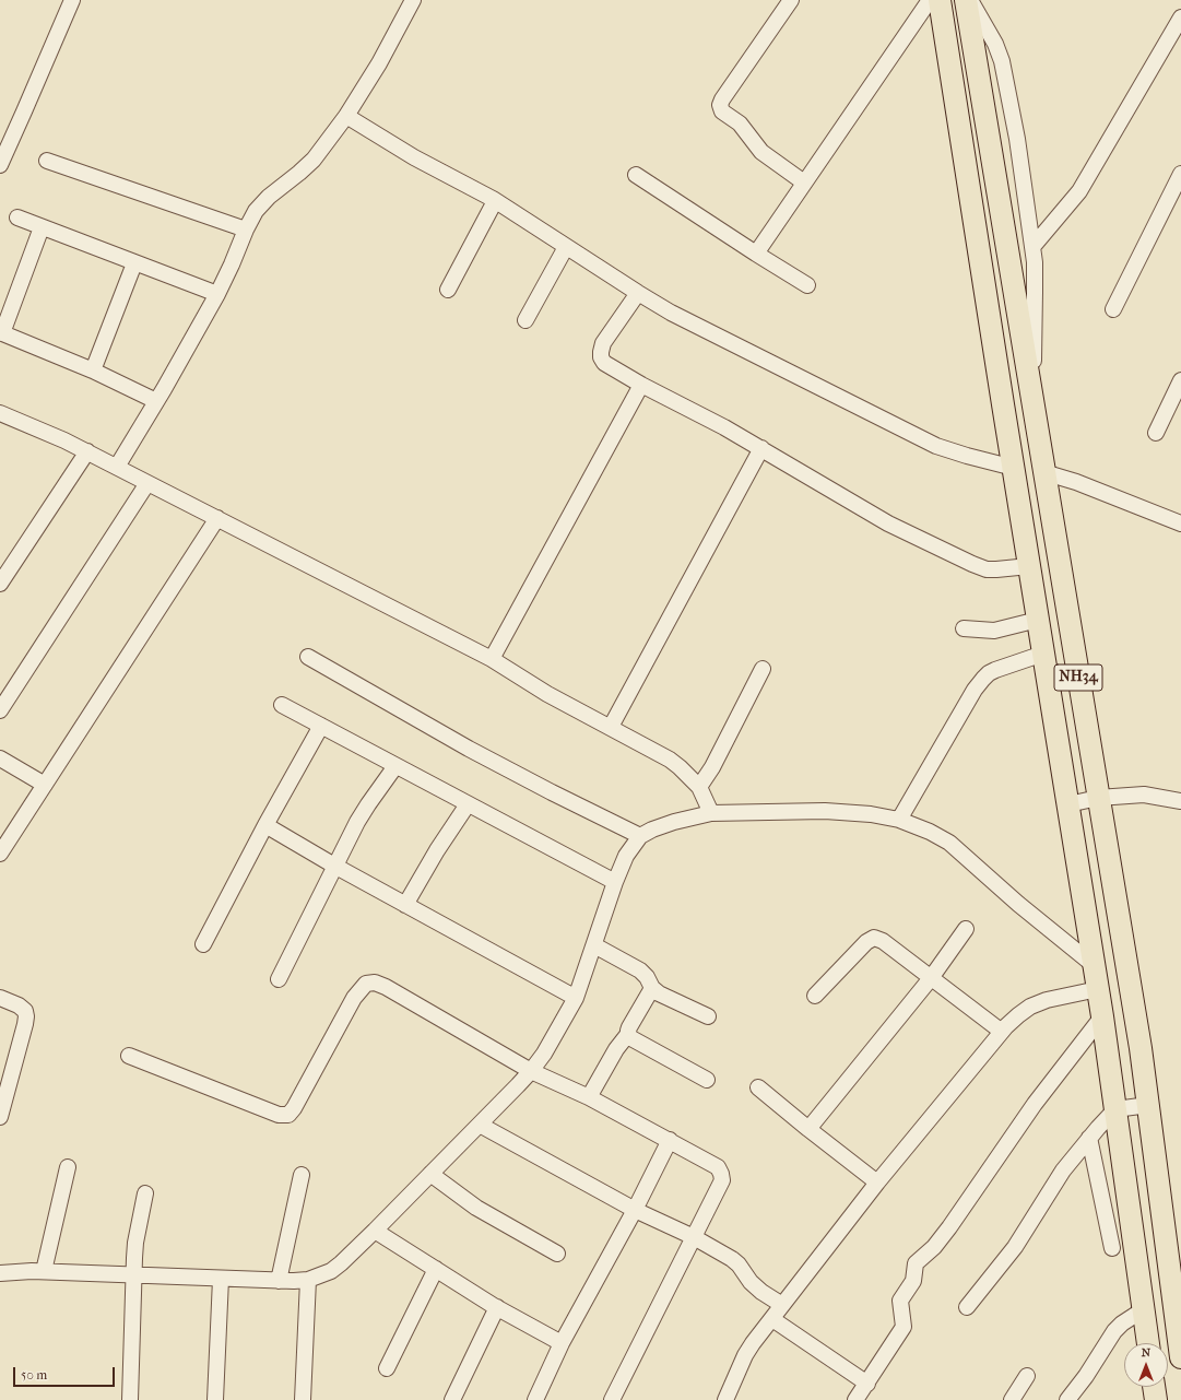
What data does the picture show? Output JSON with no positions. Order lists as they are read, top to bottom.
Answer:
{
  "streets": {
    "highway": ["NH34"]
  },
  "scale_bar": "50 m",
  "north": "top"
}
